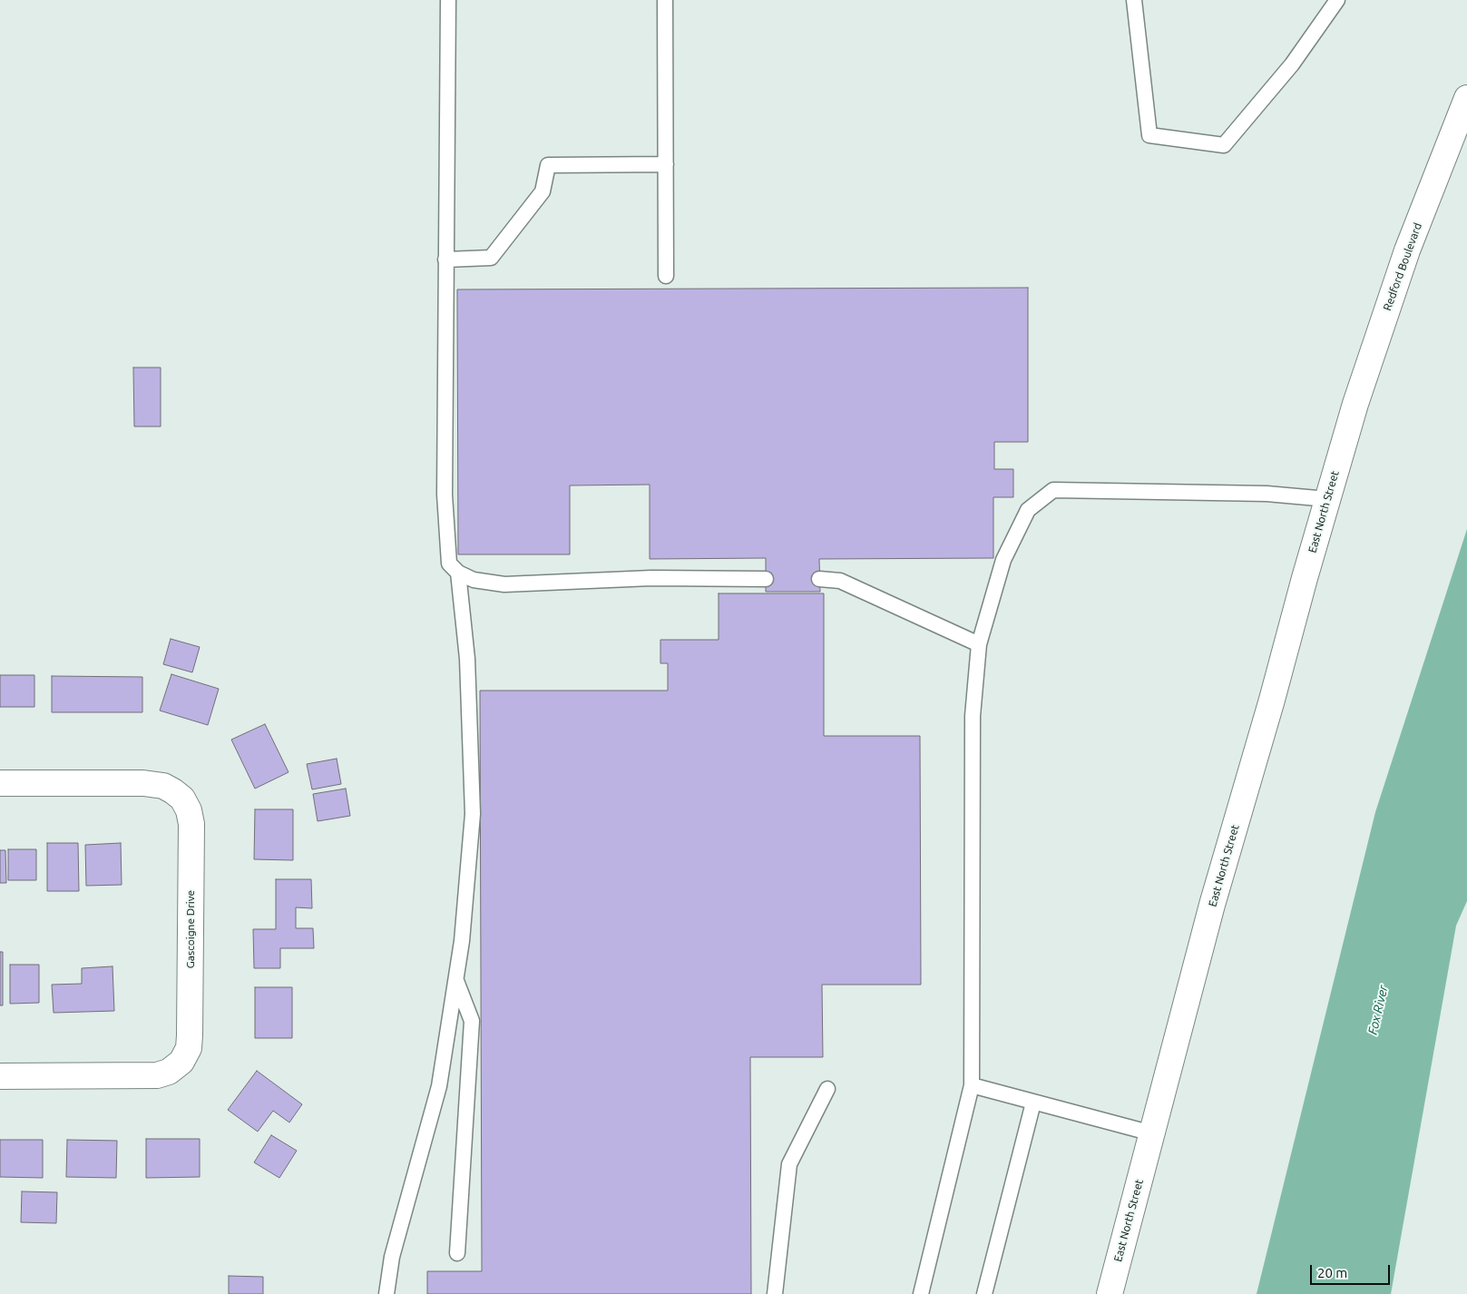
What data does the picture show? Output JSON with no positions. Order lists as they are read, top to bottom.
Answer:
{
  "streets": {
    "main road": ["Redford Boulevard", "East North Street", "Gascoigne Drive"]
  },
  "crossings": [
    ["Redford Boulevard", "East North Street"]
  ],
  "water": ["Fox River"],
  "scale_bar": "20 m"
}
